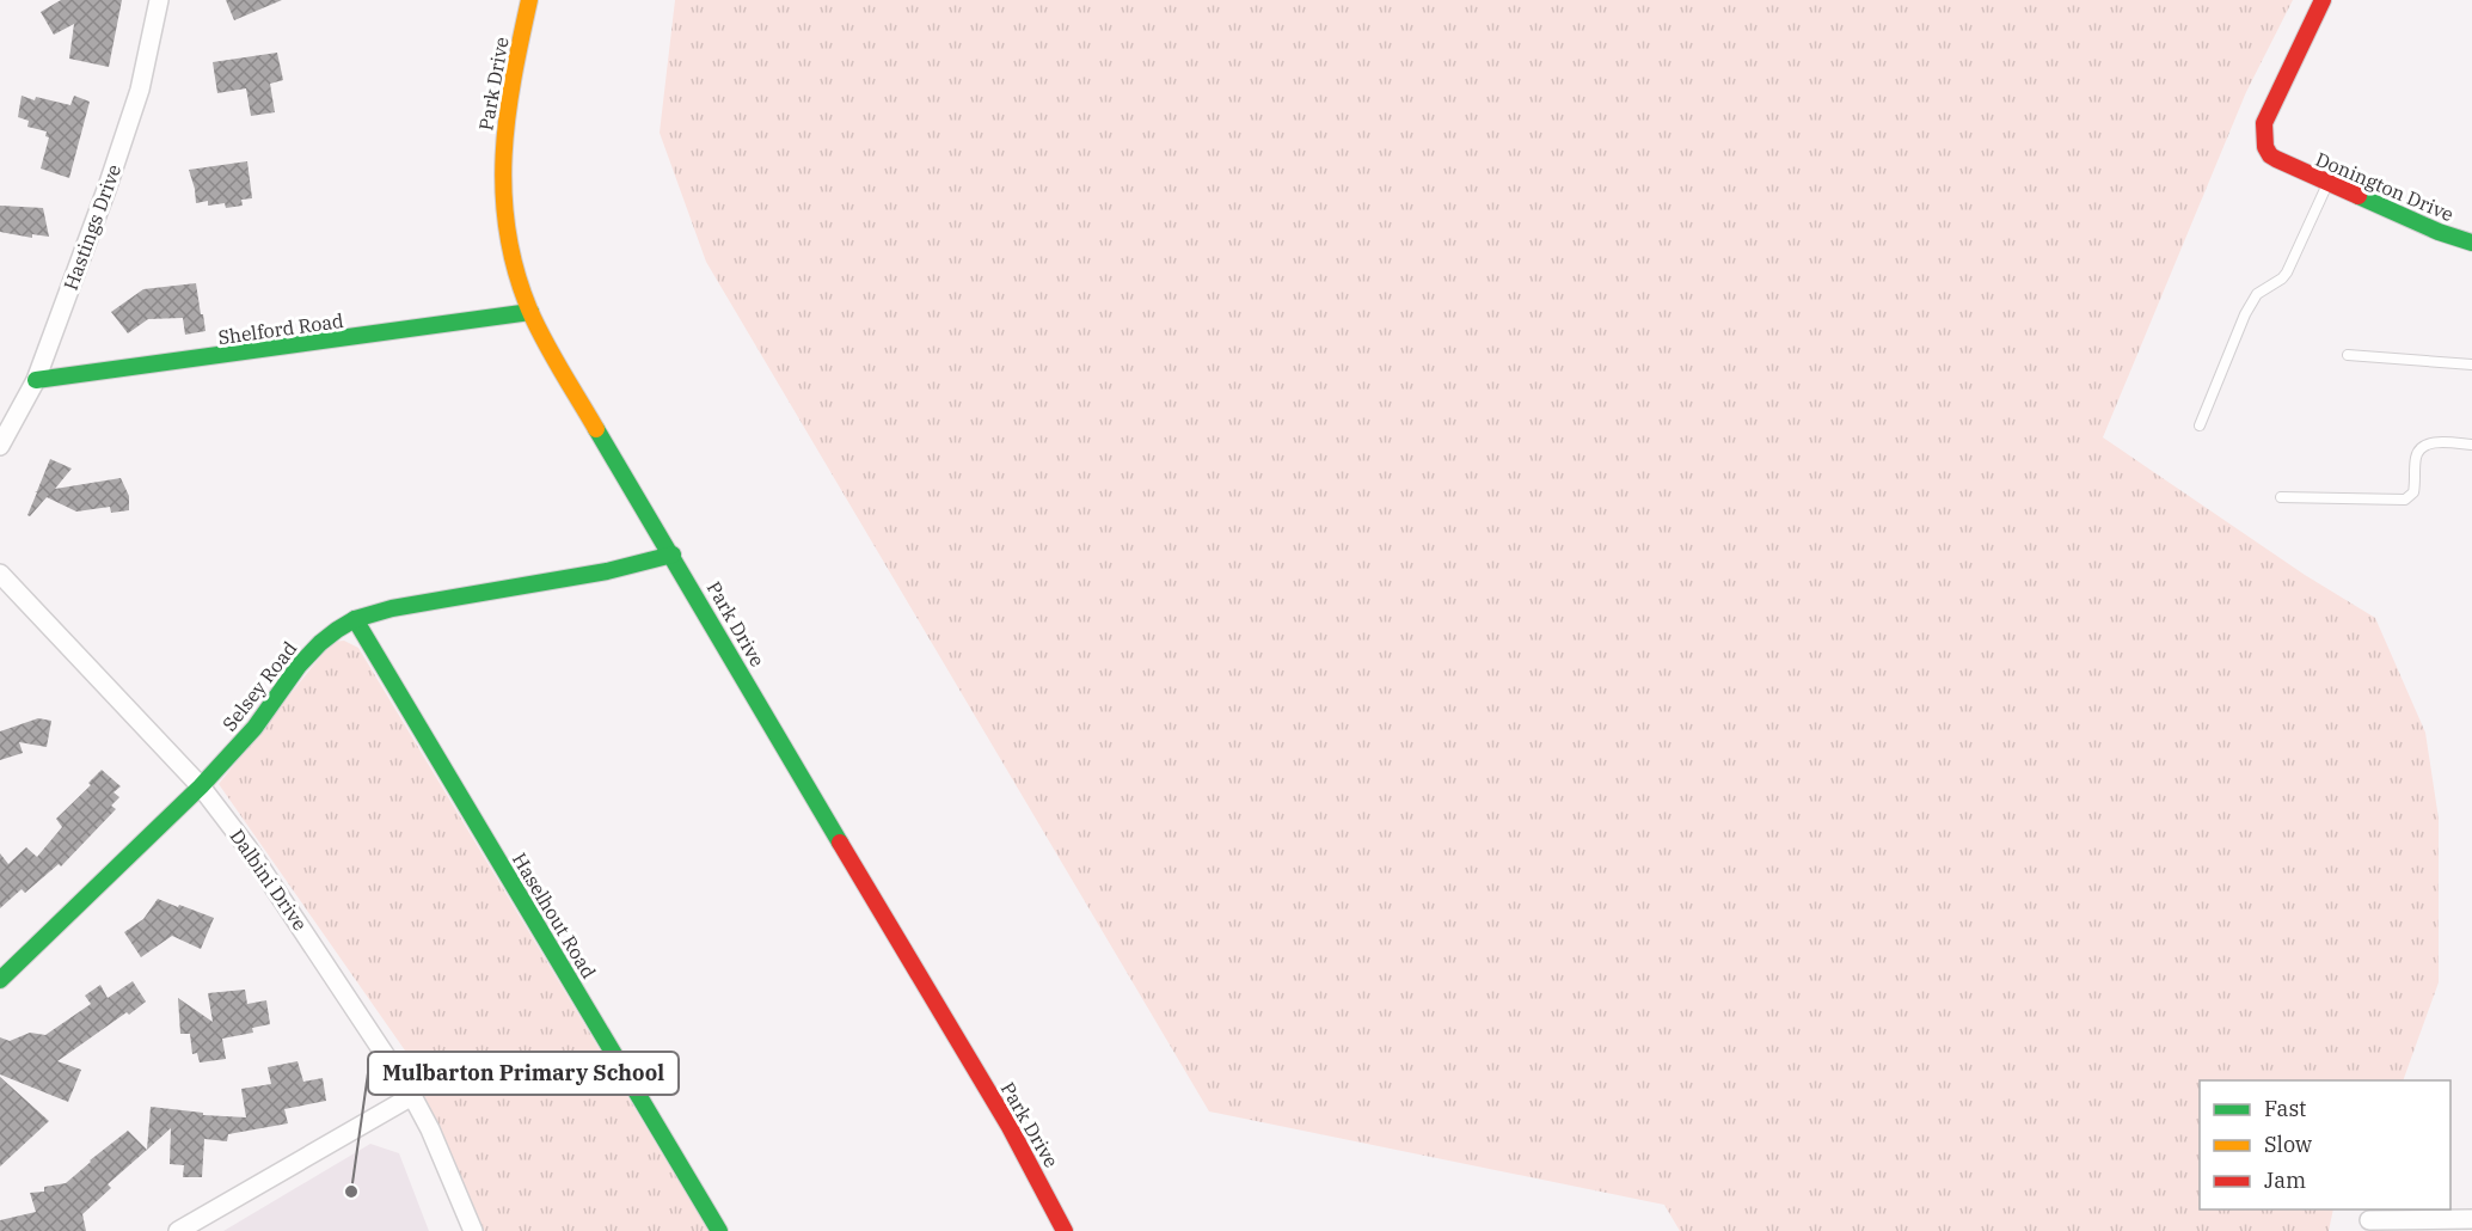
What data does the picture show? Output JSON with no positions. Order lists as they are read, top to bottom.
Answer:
{
  "streets": {
    "street": [
      "Park Drive",
      "Donington Drive",
      "Hastings Drive",
      "Shelford Road",
      "Selsey Road",
      "Dalbini Drive",
      "Haselhout Road"
    ]
  },
  "crossings": [
    ["Park Drive", "Shelford Road"],
    ["Park Drive", "Selsey Road"],
    ["Hastings Drive", "Shelford Road"],
    ["Selsey Road", "Dalbini Drive"],
    ["Selsey Road", "Haselhout Road"]
  ],
  "places": ["Mulbarton Primary School"],
  "legend": ["Fast", "Slow", "Jam"]
}
